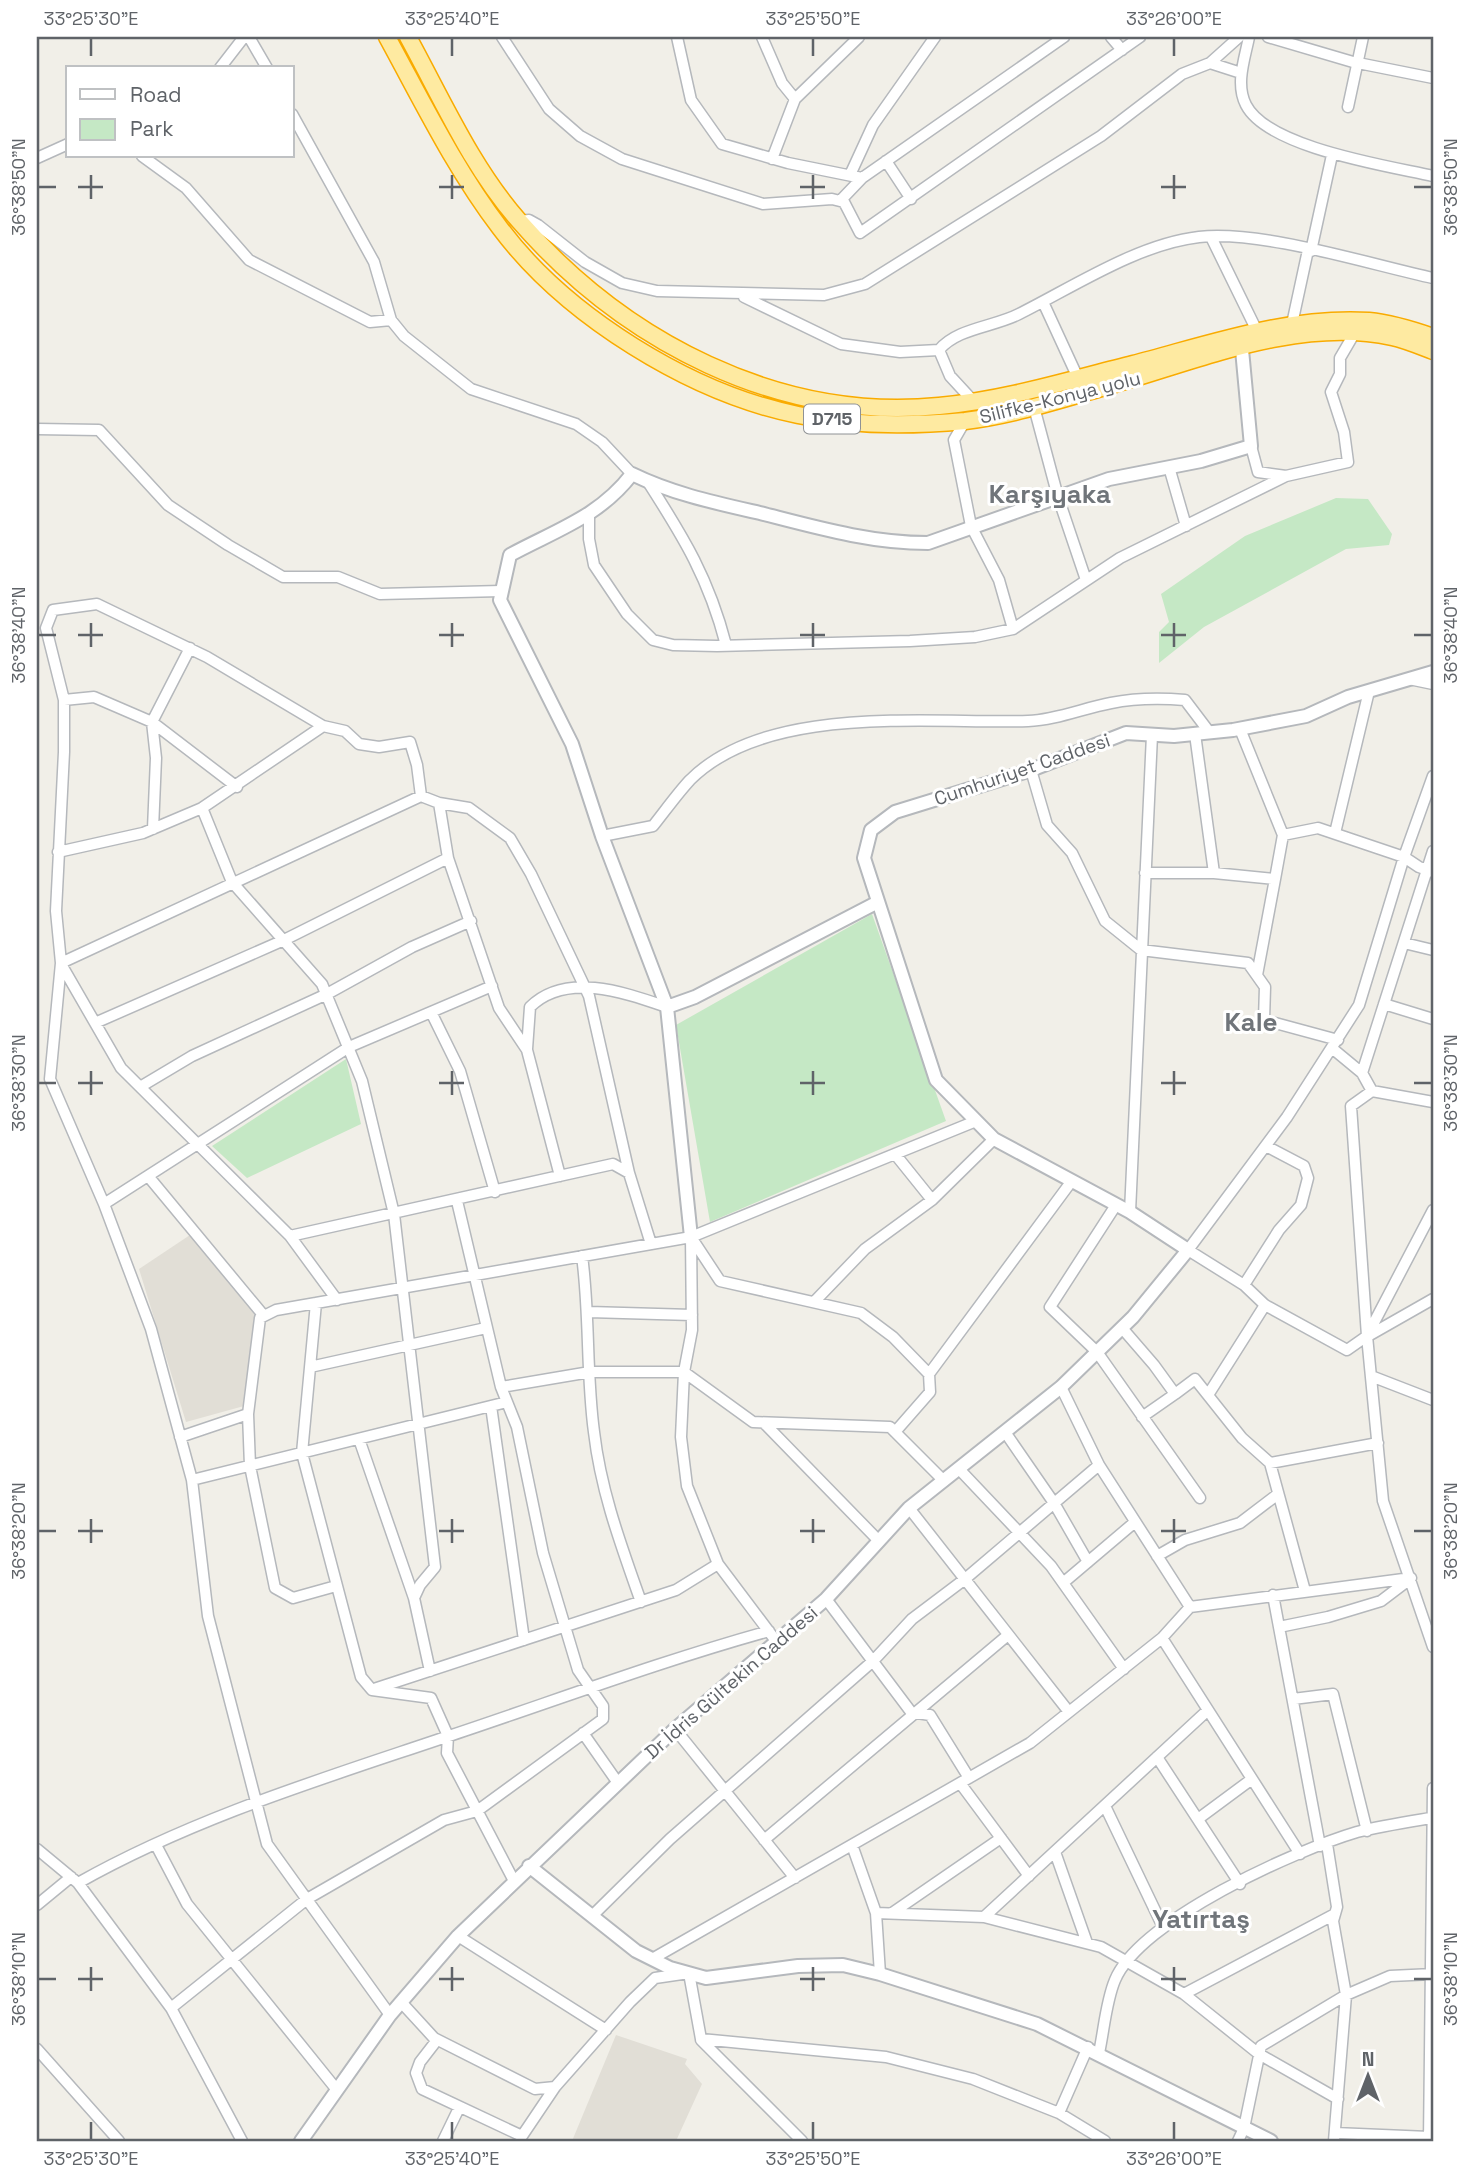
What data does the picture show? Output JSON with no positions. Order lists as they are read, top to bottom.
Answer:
{
  "streets": {
    "highway": ["Silifke-Konya yolu", "D715"],
    "street": ["Cumhuriyet Caddesi", "Dr İdris Gültekin Caddesi"]
  },
  "districts": ["Karşıyaka", "Kale", "Yatırtaş"],
  "legend": ["Road", "Park"],
  "north": "top",
  "coordinates": [
    "33°25'30\"E",
    "33°25'40\"E",
    "33°25'50\"E",
    "33°26'00\"E",
    "36°38'50\"N",
    "36°38'40\"N",
    "36°38'30\"N",
    "36°38'20\"N",
    "36°38'10\"N"
  ]
}
